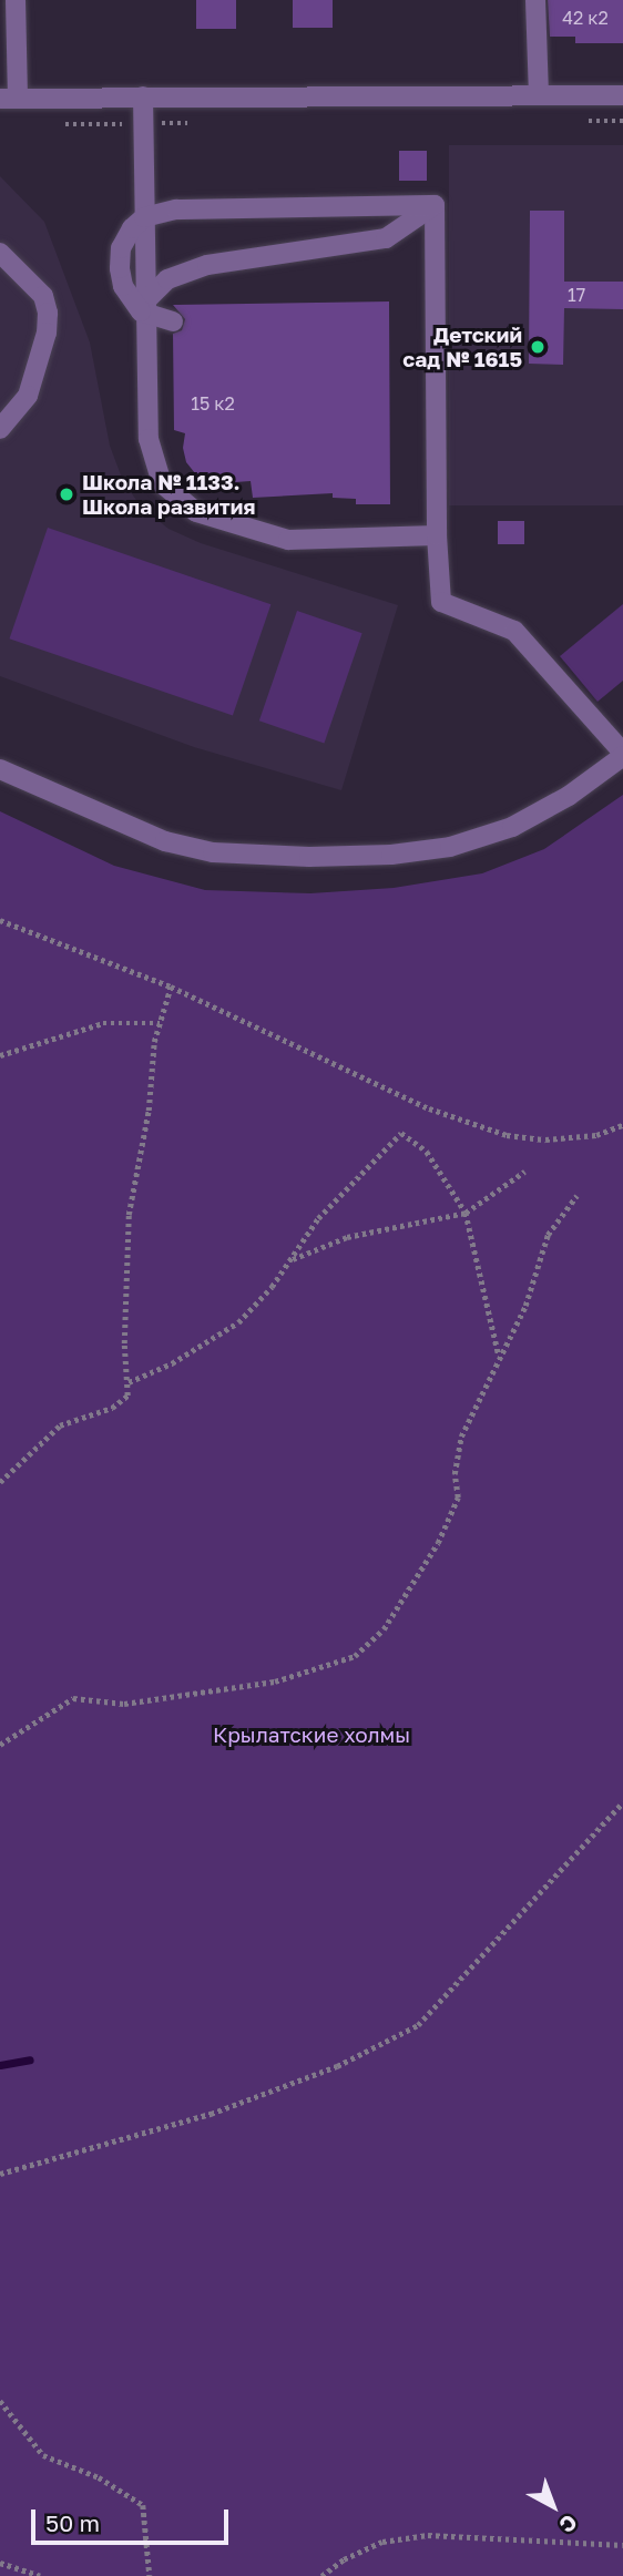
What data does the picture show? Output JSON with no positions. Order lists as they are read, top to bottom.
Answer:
{
  "parks": ["Крылатские холмы"],
  "places": ["Детский сад № 1615", "Школа № 1133. Школа развития"],
  "house_numbers": ["42 к2", "17", "15 к2"],
  "scale_bar": "50 m",
  "north": "bottom right"
}
